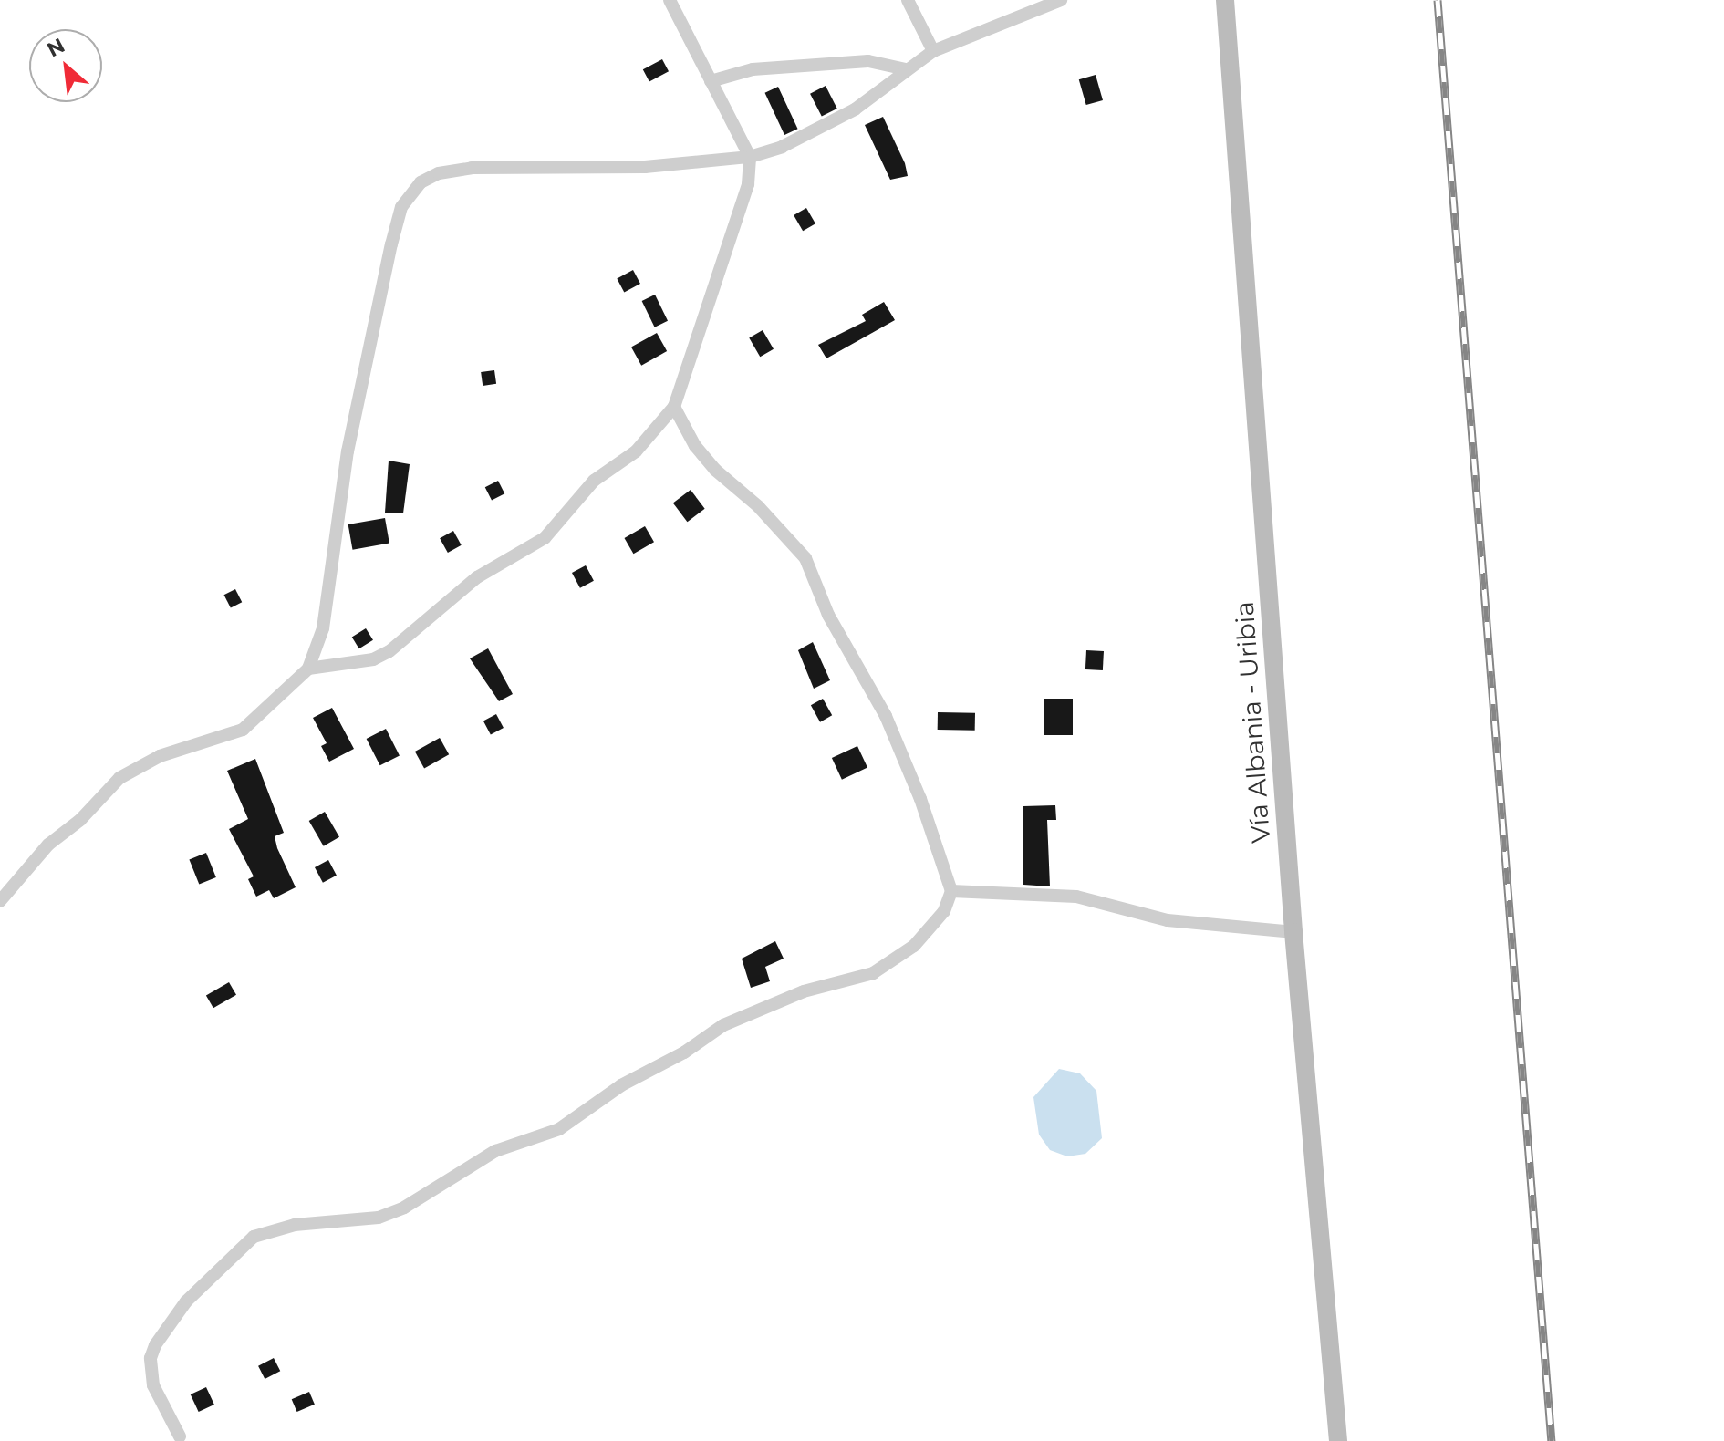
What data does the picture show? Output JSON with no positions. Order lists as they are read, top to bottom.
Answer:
{
  "streets": {
    "main road": ["Vía Albania - Uribia"]
  },
  "north": "top left"
}
